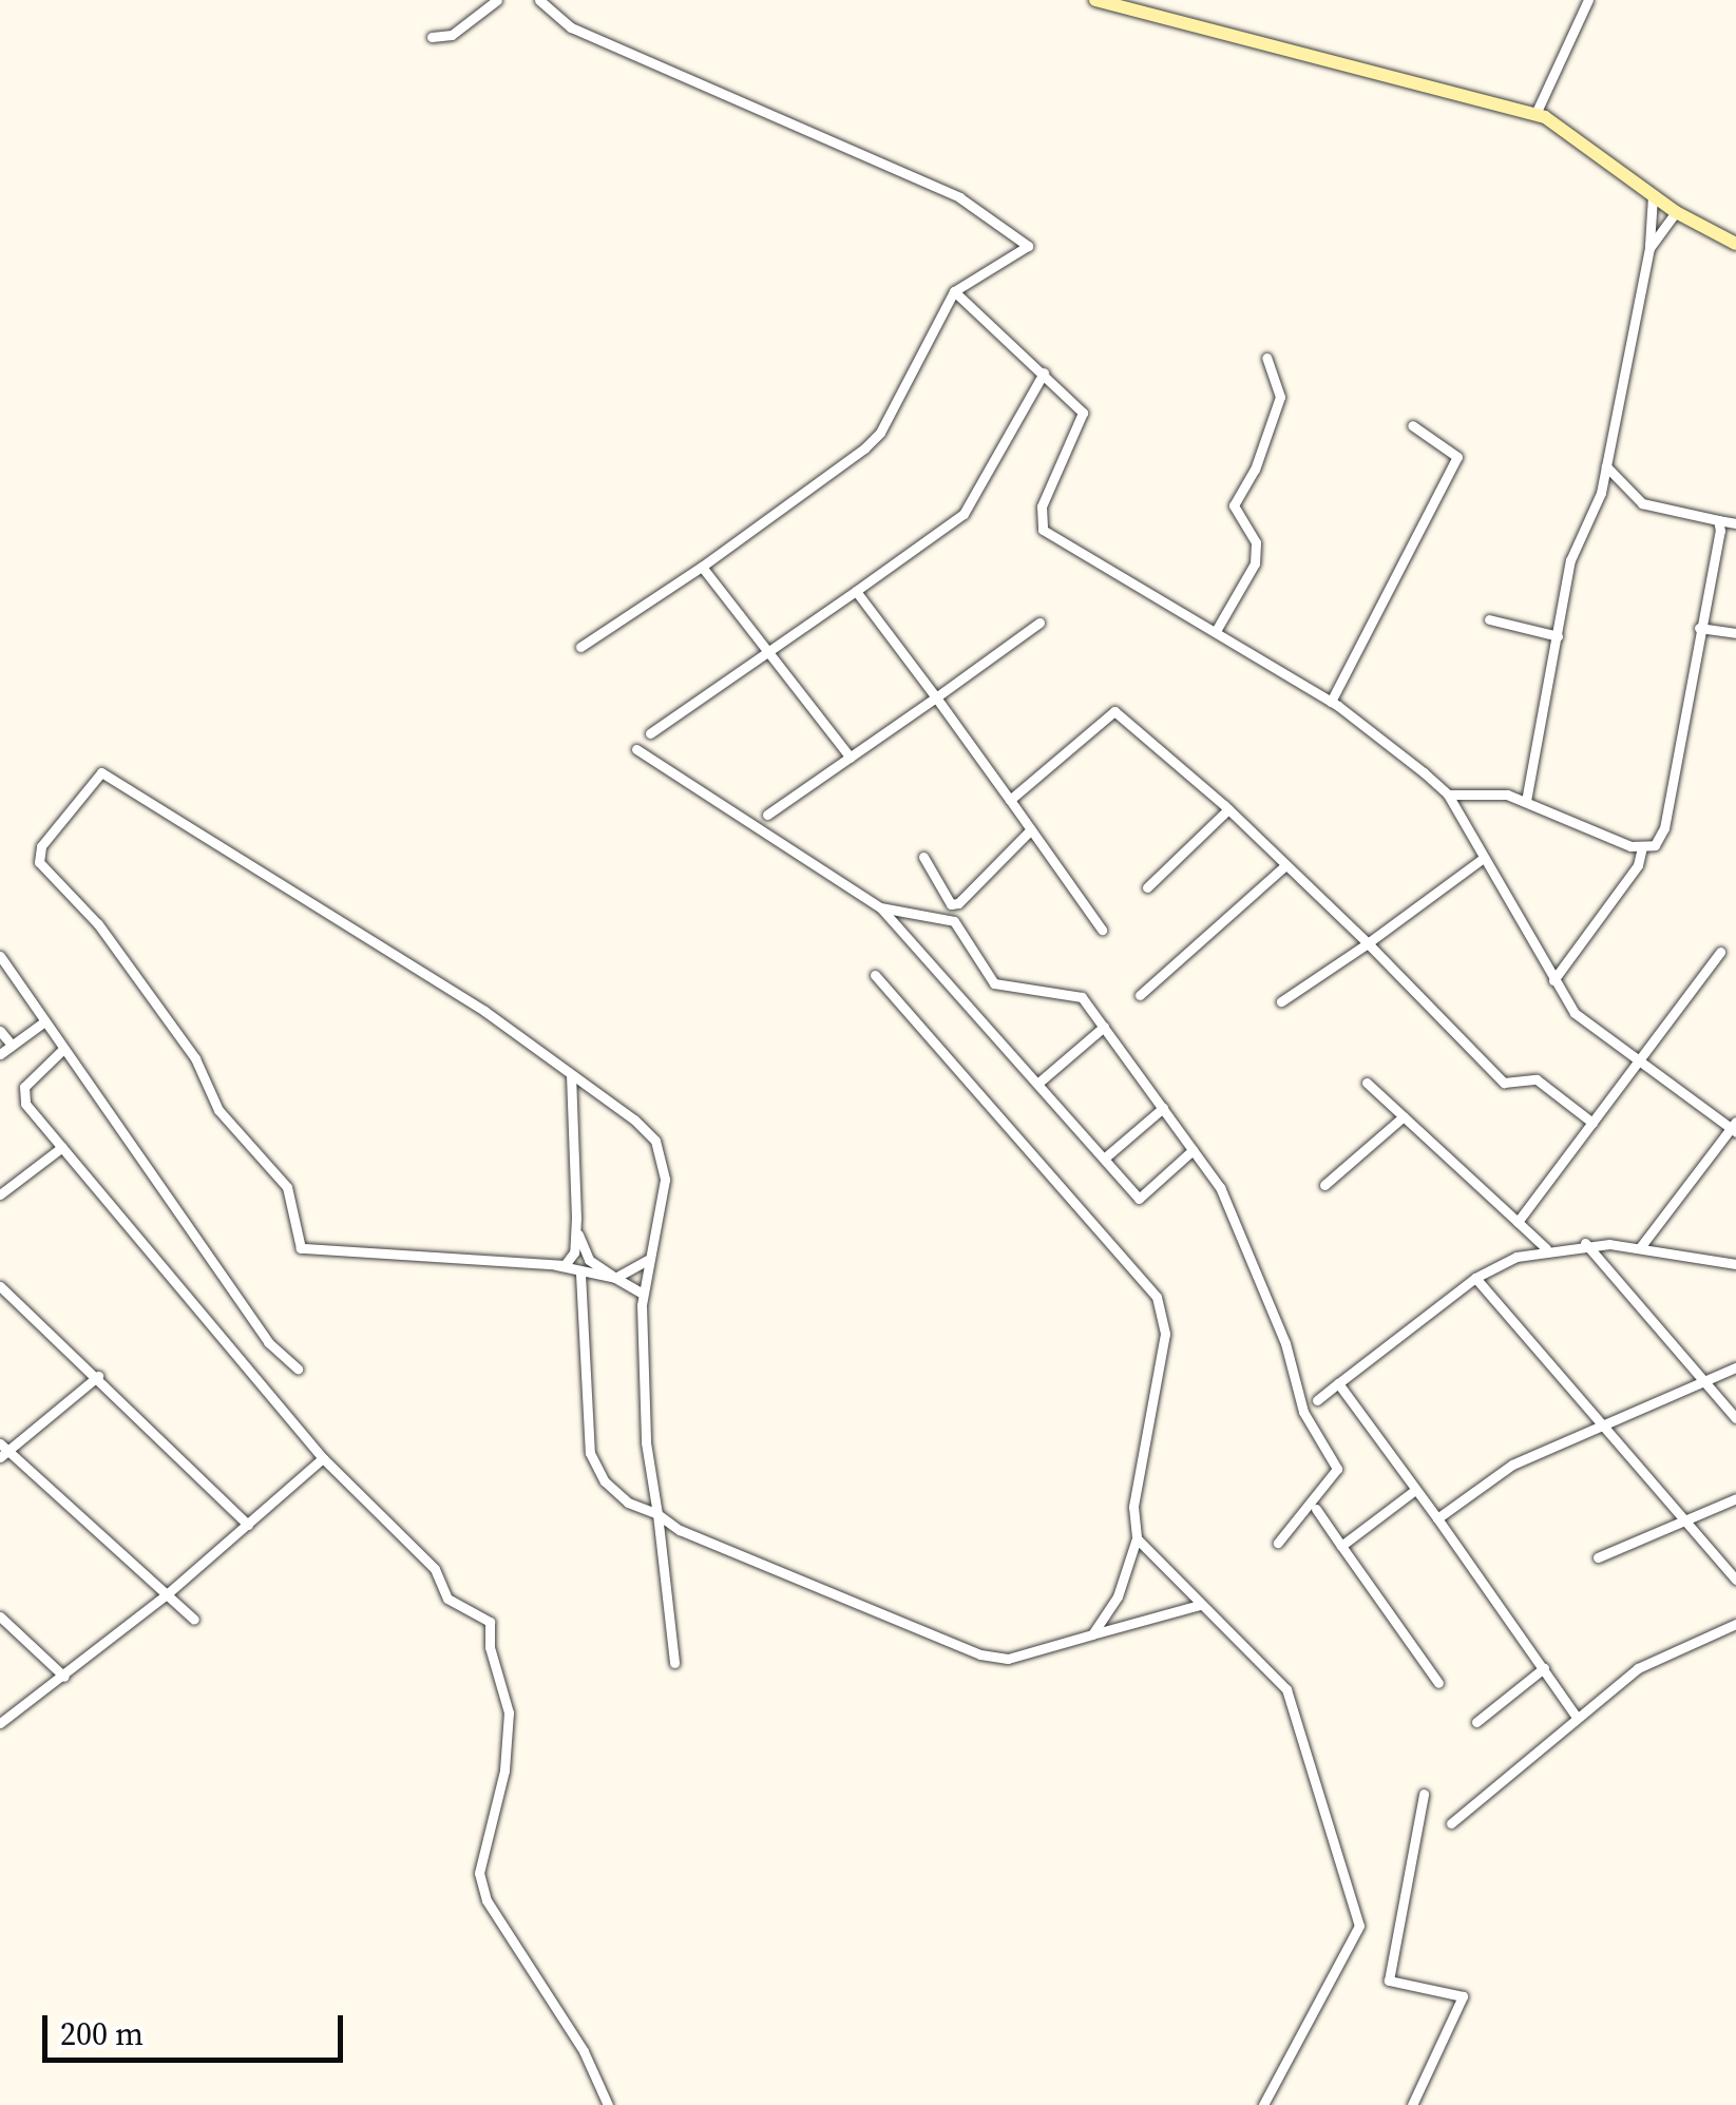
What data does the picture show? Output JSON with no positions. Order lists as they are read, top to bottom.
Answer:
{
  "scale_bar": "200 m"
}
